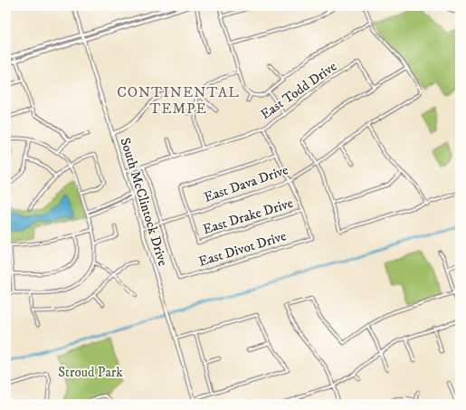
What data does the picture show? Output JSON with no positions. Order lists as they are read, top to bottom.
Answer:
{
  "streets": {
    "main road": ["South McClintock Drive"],
    "street": [
      "East Todd Drive",
      "East Dava Drive",
      "East Drake Drive",
      "East Divot Drive"
    ]
  },
  "crossings": [
    ["East Todd Drive", "South McClintock Drive"],
    ["East Dava Drive", "South McClintock Drive"],
    ["East Dava Drive", "East Drake Drive"],
    ["East Dava Drive", "East Divot Drive"],
    ["East Drake Drive", "East Divot Drive"]
  ],
  "districts": ["CONTINENTAL TEMPE"],
  "parks": ["Stroud Park"]
}
